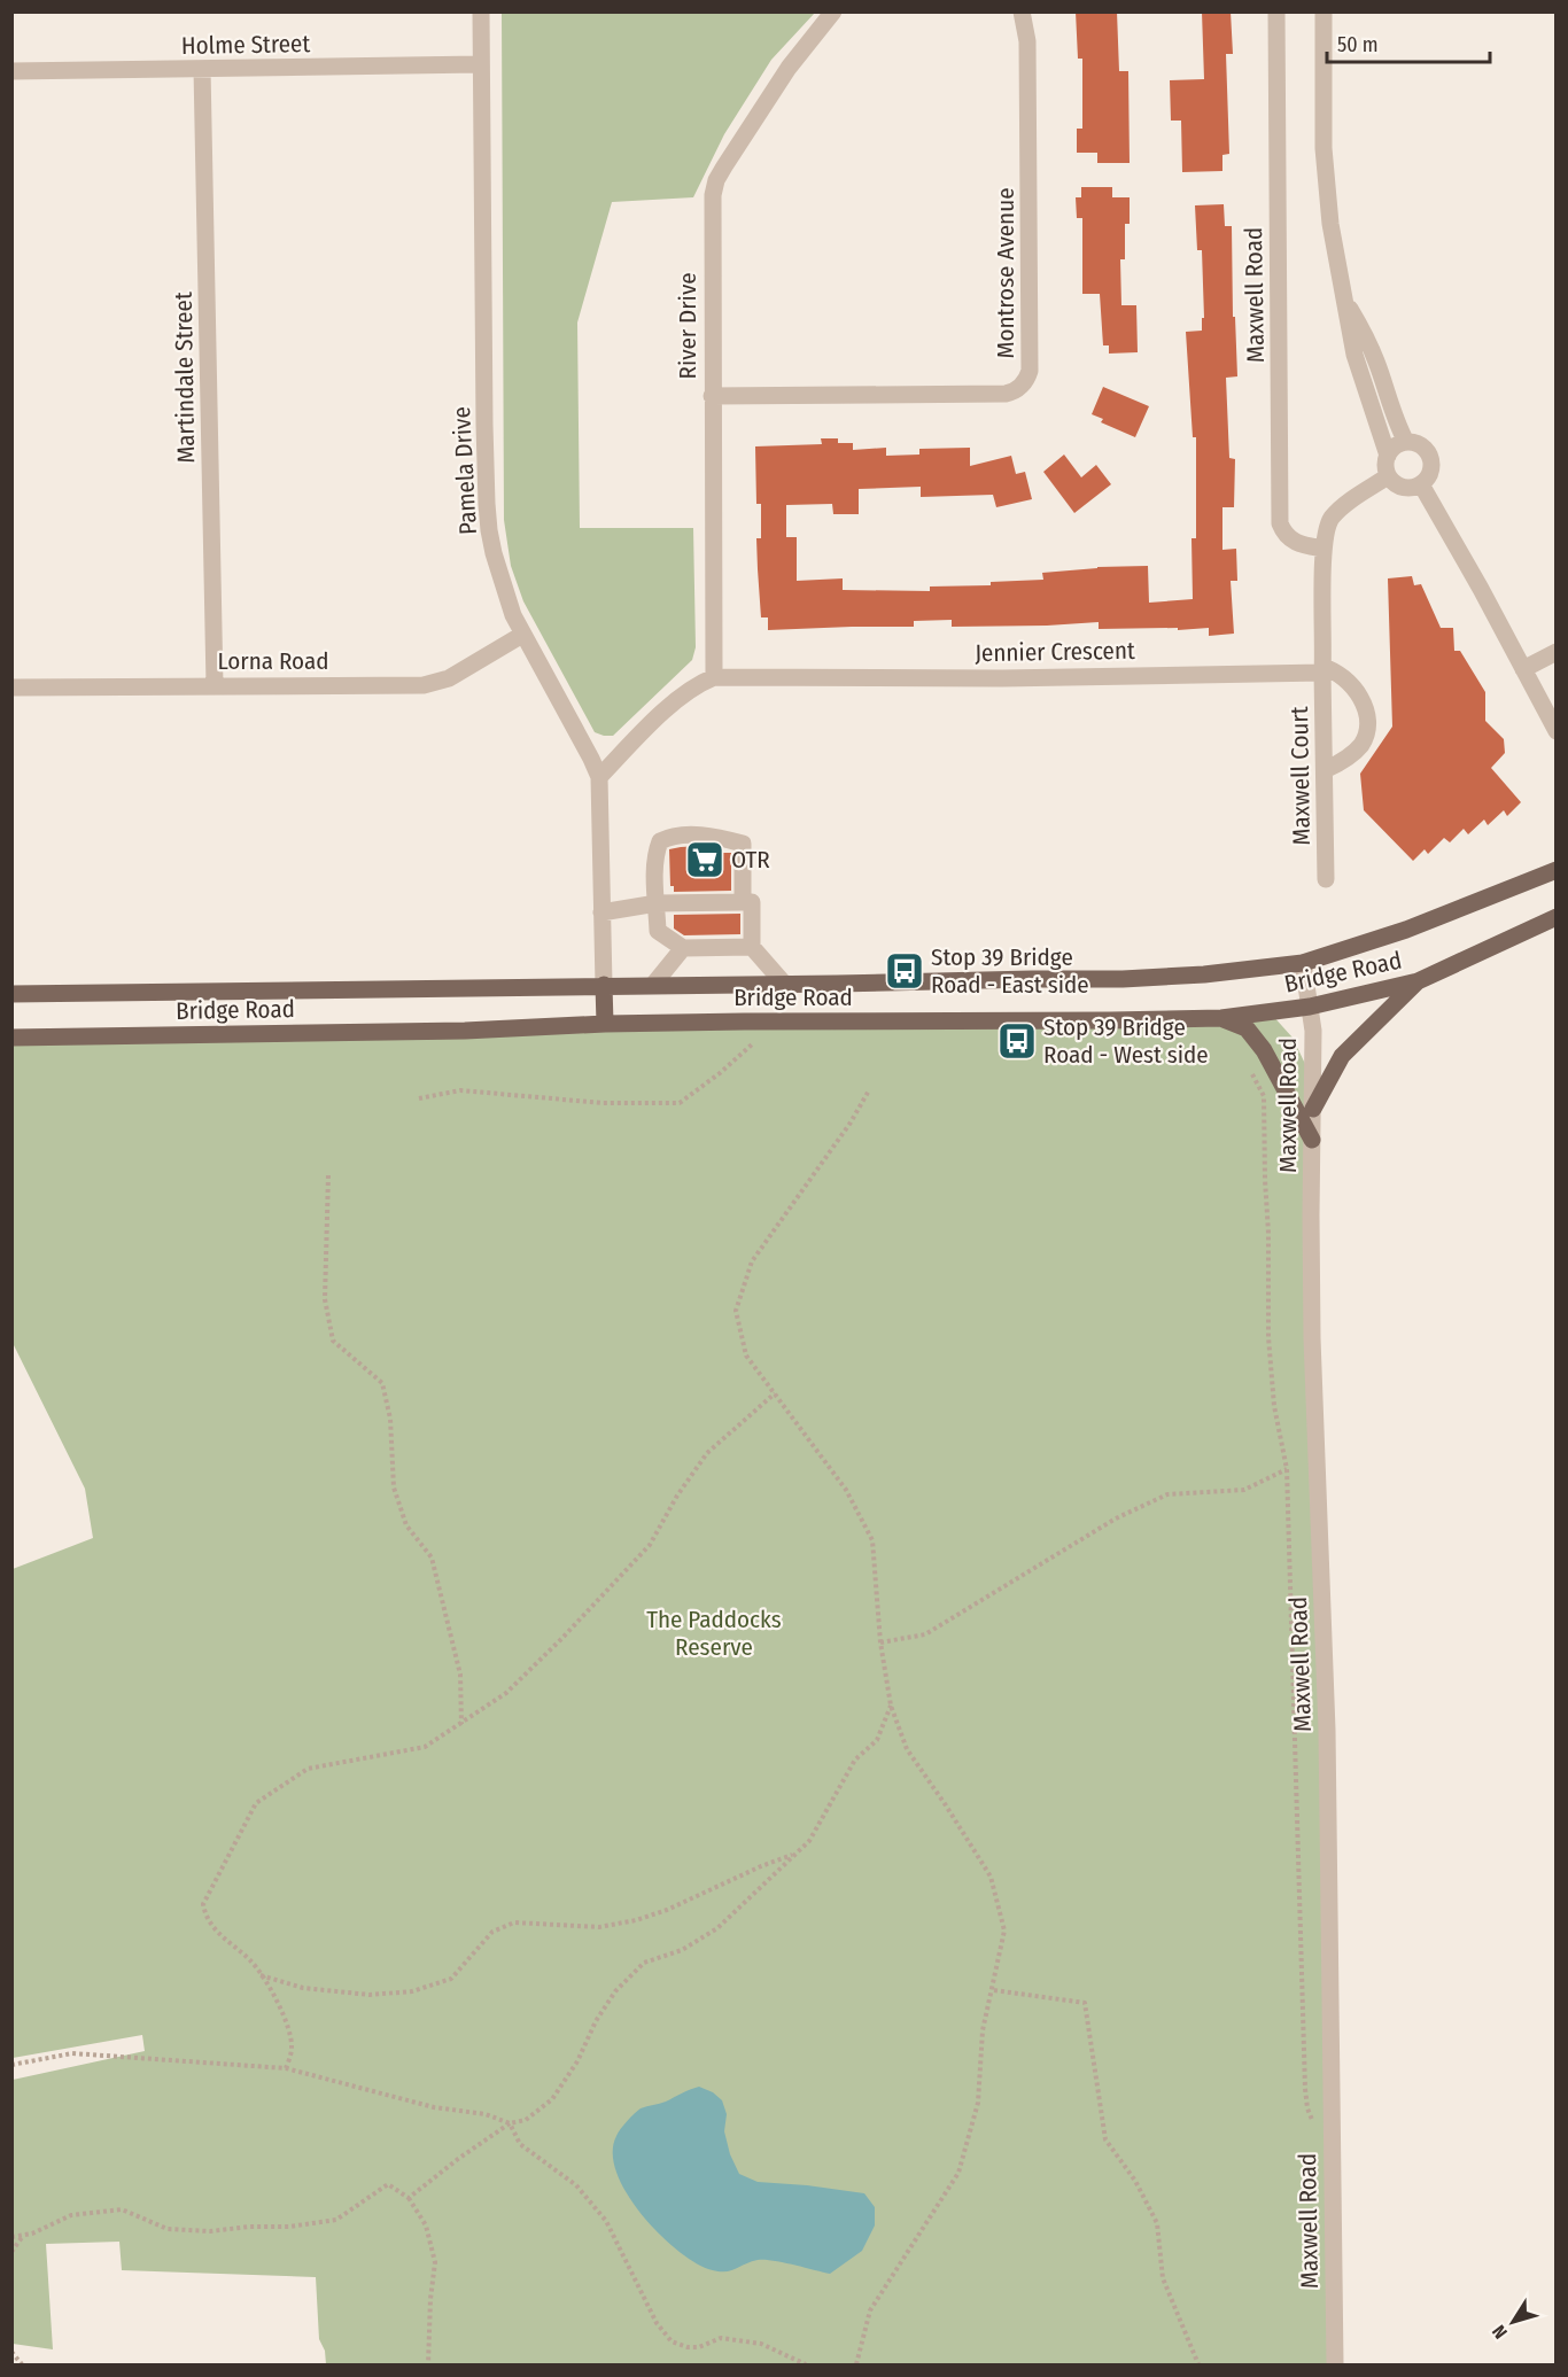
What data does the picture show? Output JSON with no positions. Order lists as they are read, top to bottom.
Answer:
{
  "streets": {
    "main road": ["Bridge Road"],
    "street": [
      "Holme Street",
      "Montrose Avenue",
      "Maxwell Road",
      "River Drive",
      "Martindale Street",
      "Pamela Drive",
      "Jennier Crescent",
      "Lorna Road",
      "Maxwell Court"
    ]
  },
  "crossings": [
    ["Holme Street", "Martindale Street"],
    ["Holme Street", "Pamela Drive"],
    ["Montrose Avenue", "River Drive"],
    ["Maxwell Road", "Bridge Road"],
    ["River Drive", "Jennier Crescent"],
    ["Martindale Street", "Lorna Road"],
    ["Pamela Drive", "Lorna Road"],
    ["Pamela Drive", "Bridge Road"],
    ["Jennier Crescent", "Maxwell Court"]
  ],
  "parks": ["The Paddocks Reserve"],
  "places": {
    "supermarket": ["OTR"],
    "bus stop": ["Stop 39 Bridge Road - East side", "Stop 39 Bridge Road - West side"]
  },
  "scale_bar": "50 m",
  "north": "bottom left"
}
